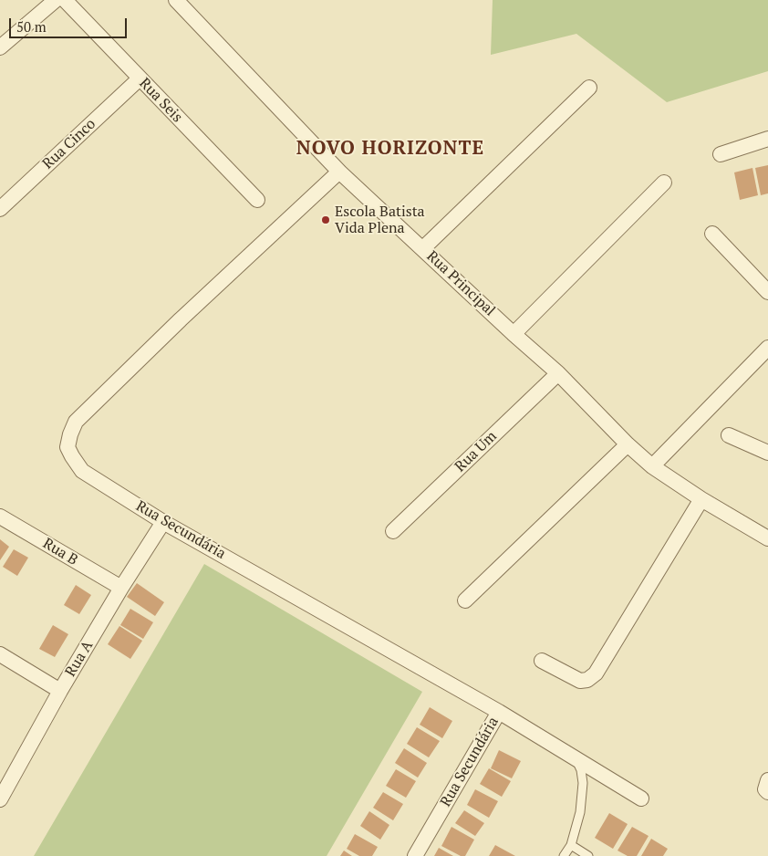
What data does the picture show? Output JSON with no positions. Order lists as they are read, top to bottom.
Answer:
{
  "streets": {
    "street": [
      "Rua Seis",
      "Rua Cinco",
      "Rua Principal",
      "Rua Um",
      "Rua Secundária",
      "Rua B",
      "Rua A"
    ]
  },
  "crossings": [
    ["Rua Seis", "Rua Cinco"],
    ["Rua Principal", "Rua Um"],
    ["Rua Principal", "Rua Secundária"],
    ["Rua Secundária", "Rua A"],
    ["Rua B", "Rua A"]
  ],
  "districts": ["NOVO HORIZONTE"],
  "places": ["Escola Batista Vida Plena"],
  "scale_bar": "50 m"
}
